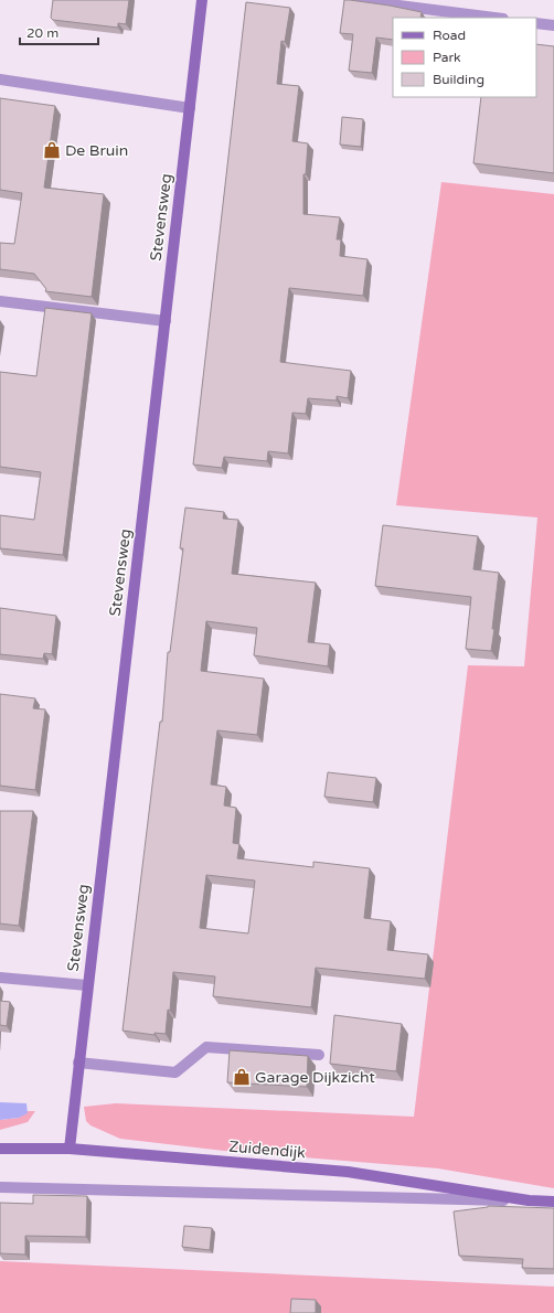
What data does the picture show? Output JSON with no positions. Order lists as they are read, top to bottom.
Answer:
{
  "streets": {
    "street": ["Stevensweg", "Zuidendijk"]
  },
  "crossings": [
    ["Stevensweg", "Zuidendijk"]
  ],
  "places": {
    "shop": ["De Bruin", "Garage Dijkzicht"]
  },
  "legend": ["Road", "Park", "Building"],
  "scale_bar": "20 m"
}
